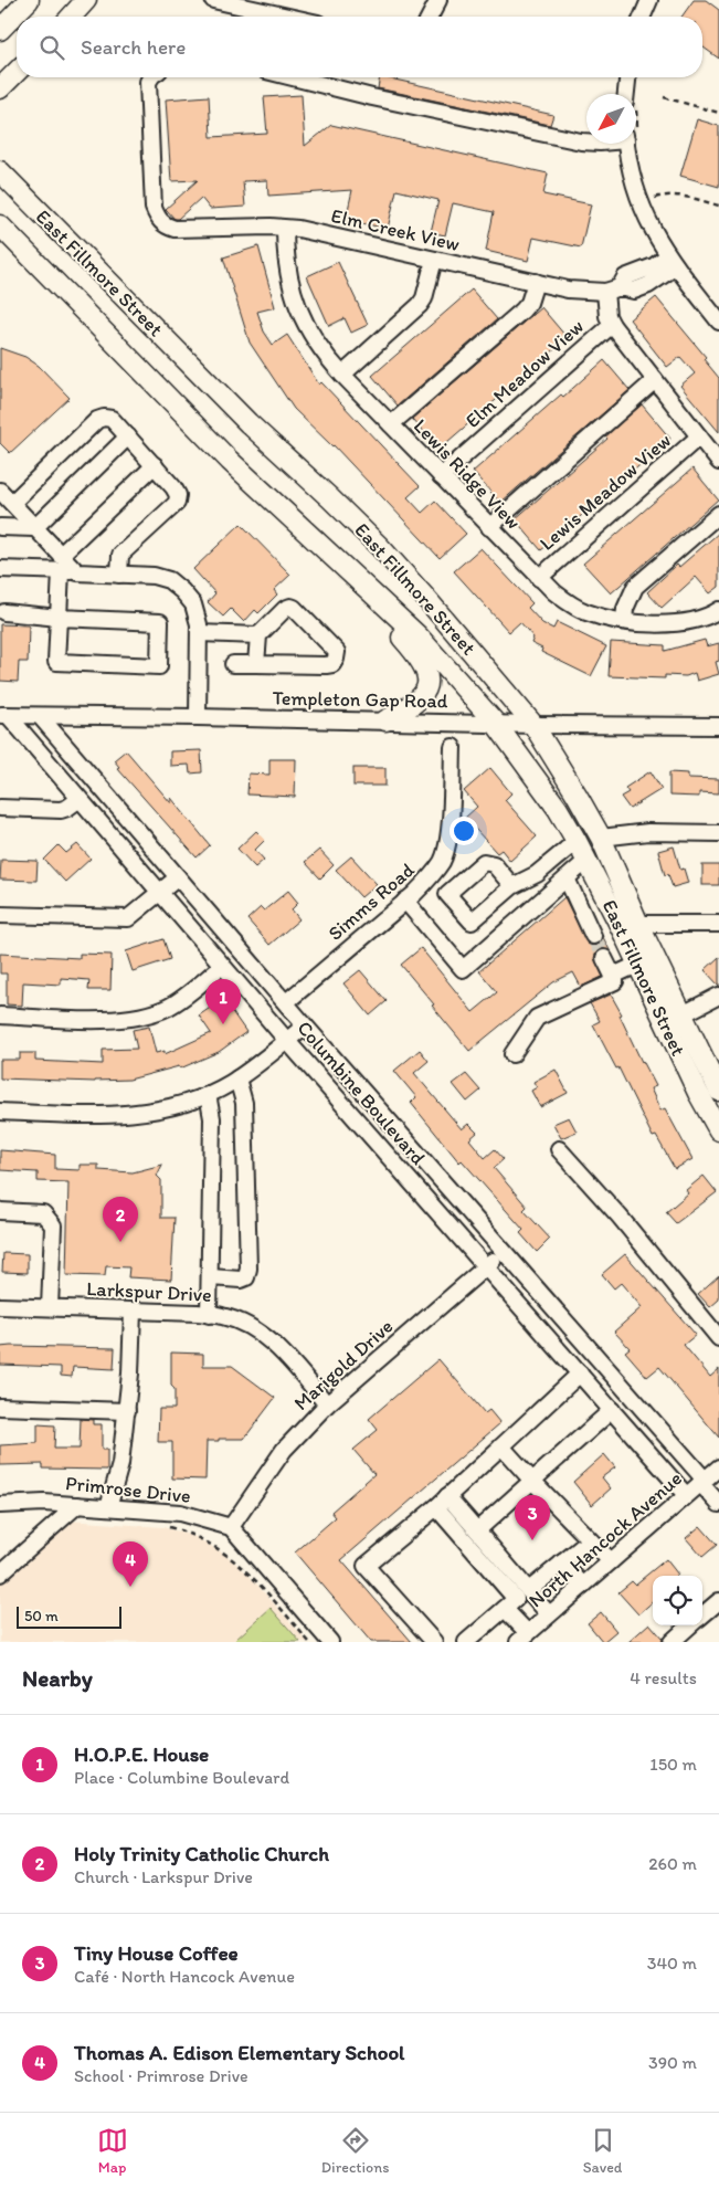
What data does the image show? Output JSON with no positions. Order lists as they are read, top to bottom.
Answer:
{
  "streets": {
    "main road": ["East Fillmore Street"],
    "street": [
      "Elm Creek View",
      "Elm Meadow View",
      "Lewis Ridge View",
      "Lewis Meadow View",
      "Templeton Gap Road",
      "Simms Road",
      "Columbine Boulevard",
      "Larkspur Drive",
      "Marigold Drive",
      "Primrose Drive",
      "North Hancock Avenue"
    ]
  },
  "crossings": [
    ["Elm Creek View", "Lewis Ridge View"],
    ["East Fillmore Street", "Templeton Gap Road"],
    ["Elm Meadow View", "Lewis Ridge View"],
    ["Lewis Ridge View", "Lewis Meadow View"],
    ["Templeton Gap Road", "Columbine Boulevard"],
    ["Simms Road", "Columbine Boulevard"],
    ["Columbine Boulevard", "Marigold Drive"],
    ["Columbine Boulevard", "North Hancock Avenue"],
    ["Larkspur Drive", "Marigold Drive"],
    ["Marigold Drive", "Primrose Drive"]
  ],
  "scale_bar": "50 m",
  "north": "bottom left",
  "page": {
    "search": "Search here",
    "pins": [
      "1",
      "2",
      "3",
      "4"
    ],
    "scale": "50 m",
    "heading": ["Nearby", "4 results"],
    "list": [
      {
        "mark": "1",
        "name": "H.O.P.E. House",
        "note": "Place · Columbine Boulevard",
        "value": "150 m"
      },
      {
        "mark": "2",
        "name": "Holy Trinity Catholic Church",
        "note": "Church · Larkspur Drive",
        "value": "260 m"
      },
      {
        "mark": "3",
        "name": "Tiny House Coffee",
        "note": "Café · North Hancock Avenue",
        "value": "340 m"
      },
      {
        "mark": "4",
        "name": "Thomas A. Edison Elementary School",
        "note": "School · Primrose Drive",
        "value": "390 m"
      }
    ],
    "nav": ["Map", "Directions", "Saved"]
  }
}
